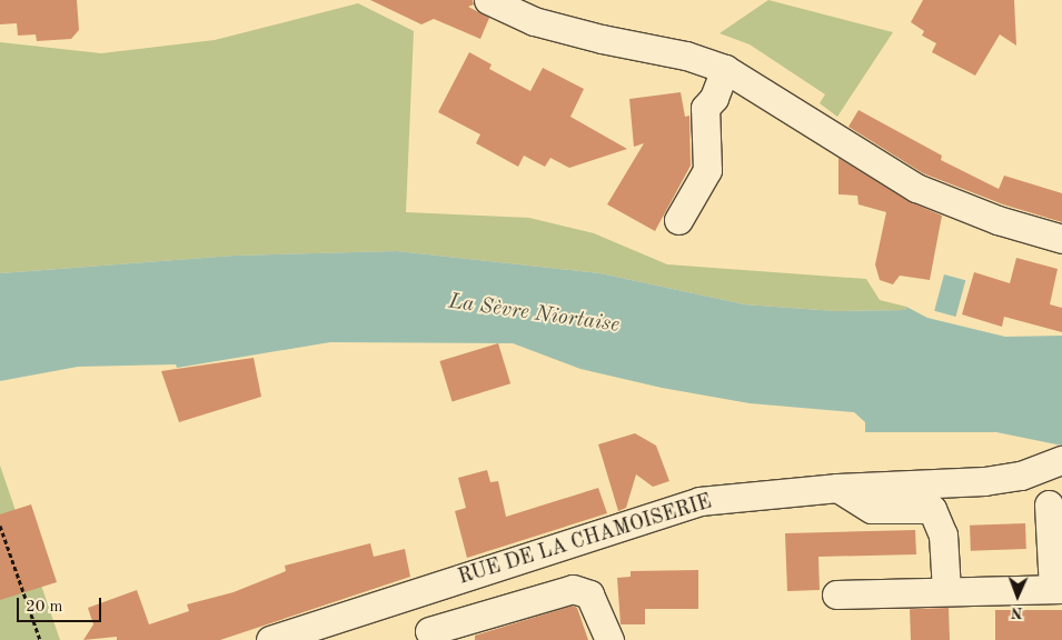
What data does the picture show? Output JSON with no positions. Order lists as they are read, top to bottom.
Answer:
{
  "streets": {
    "street": ["RUE DE LA CHAMOISERIE"]
  },
  "water": ["La Sèvre Niortaise"],
  "scale_bar": "20 m",
  "north": "bottom"
}
